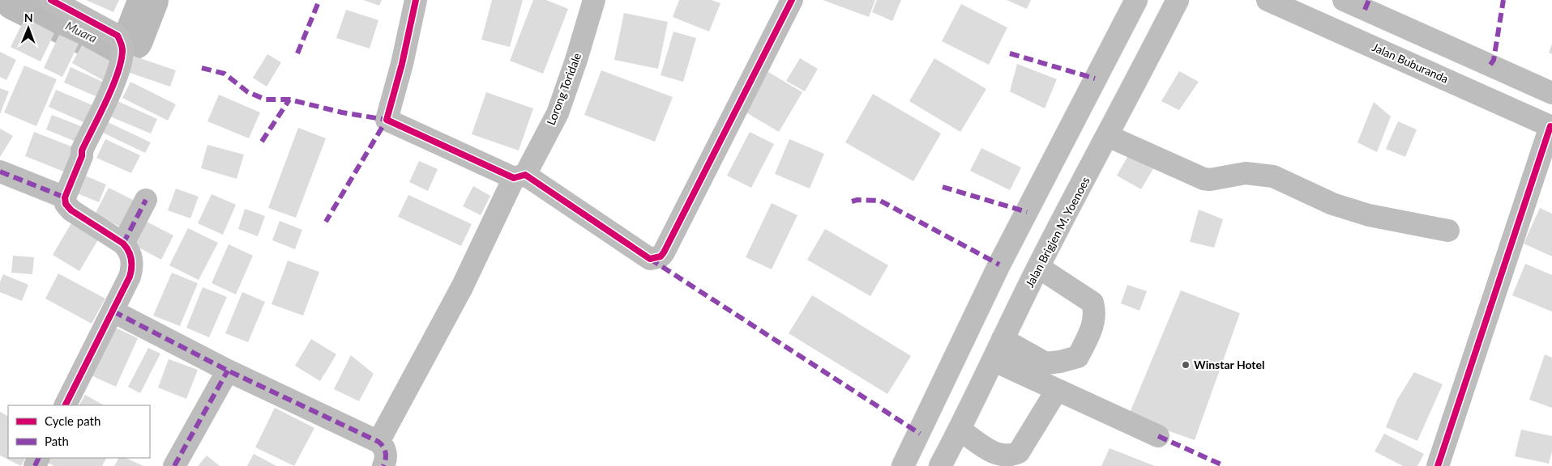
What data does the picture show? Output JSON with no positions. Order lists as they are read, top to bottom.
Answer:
{
  "streets": {
    "street": ["Jalan Buburanda", "Lorong Toridale", "Jalan Brigjen M. Yoenoes"]
  },
  "water": ["Muara"],
  "places": ["Winstar Hotel"],
  "legend": ["Cycle path", "Path"],
  "north": "top"
}
